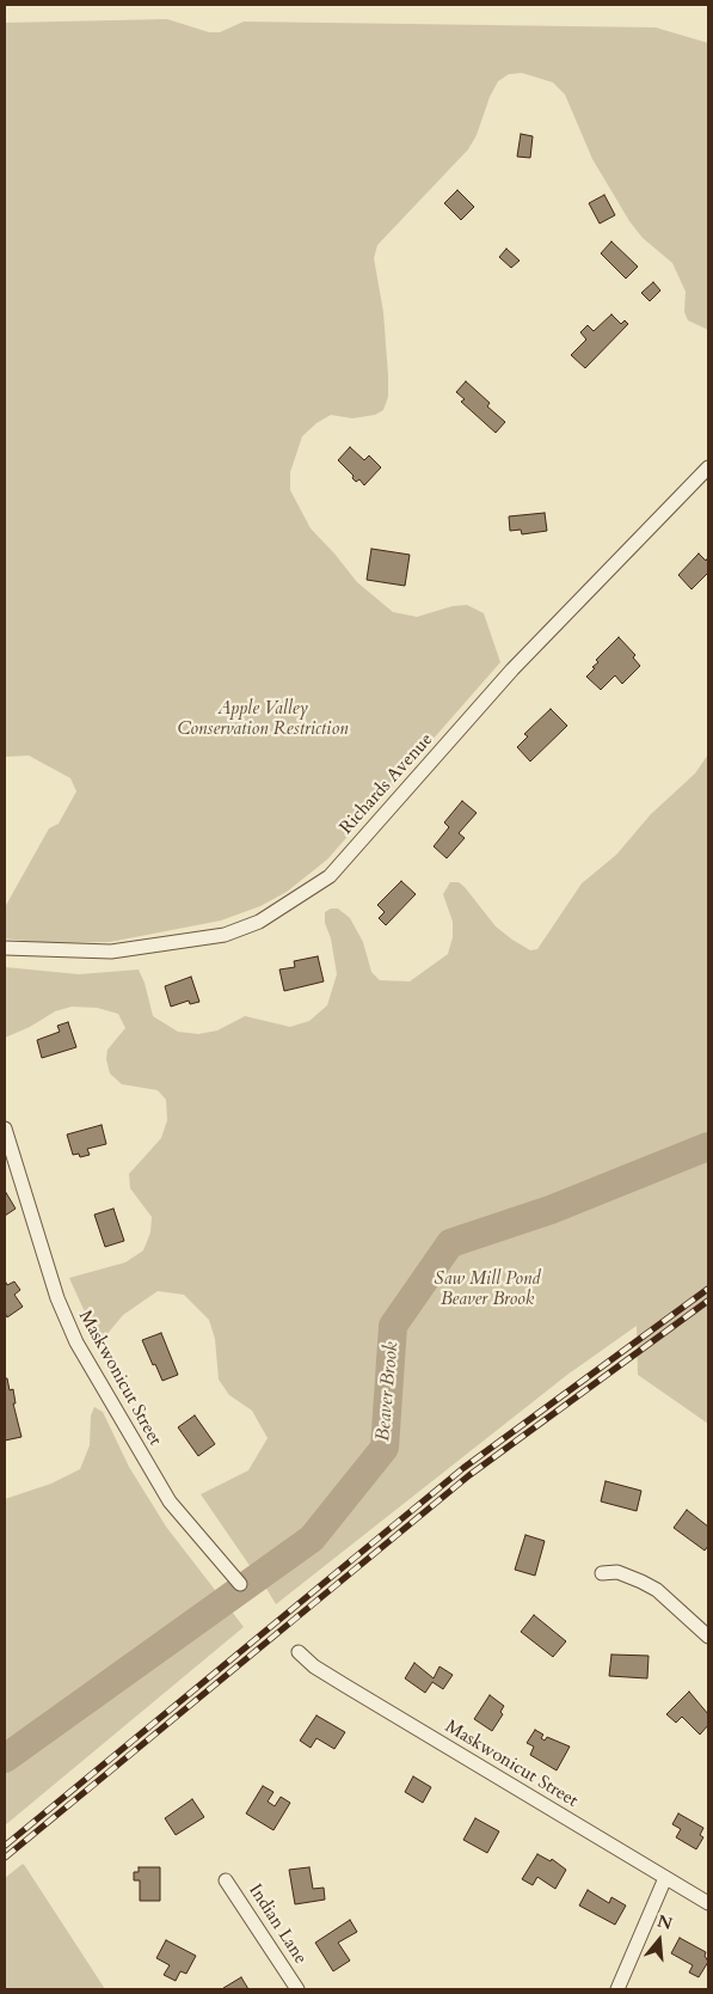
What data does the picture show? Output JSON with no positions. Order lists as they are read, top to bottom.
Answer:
{
  "streets": {
    "street": ["Richards Avenue", "Maskwonicut Street", "Indian Lane"]
  },
  "water": ["Beaver Brook"],
  "parks": ["Apple Valley Conservation Restriction", "Saw Mill Pond Beaver Brook"],
  "north": "top"
}
